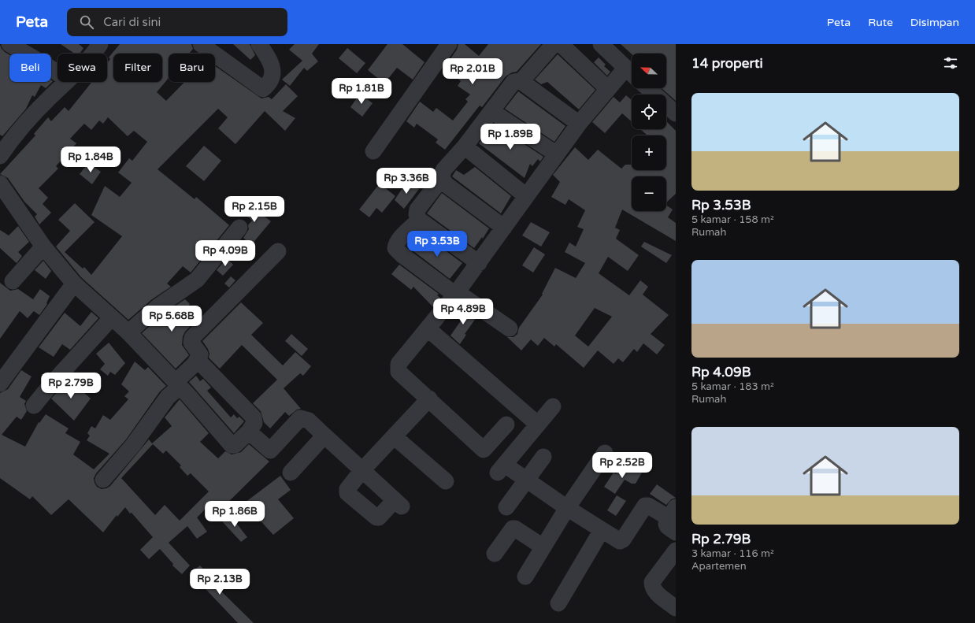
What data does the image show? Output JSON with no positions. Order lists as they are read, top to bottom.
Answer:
{
  "north": "left",
  "page": {
    "header": "Peta",
    "search": "Cari di sini",
    "nav": ["Peta", "Rute", "Disimpan"],
    "heading": "14 properti",
    "map_buttons": ["+", "−"],
    "chip": [
      "Beli",
      "Sewa",
      "Filter",
      "Baru"
    ],
    "price": [
      "Rp 2.01B",
      "Rp 1.81B",
      "Rp 1.89B",
      "Rp 1.84B",
      "Rp 3.36B",
      "Rp 2.15B",
      "Rp 3.53B",
      "Rp 4.09B",
      "Rp 4.89B",
      "Rp 5.68B",
      "Rp 2.79B",
      "Rp 2.52B",
      "Rp 1.86B",
      "Rp 2.13B"
    ],
    "list": [
      {
        "name": "Rp 3.53B",
        "note": "5 kamar · 158 m² · Rumah"
      },
      {
        "name": "Rp 4.09B",
        "note": "5 kamar · 183 m² · Rumah"
      },
      {
        "name": "Rp 2.79B",
        "note": "3 kamar · 116 m² · Apartemen"
      }
    ]
  }
}
